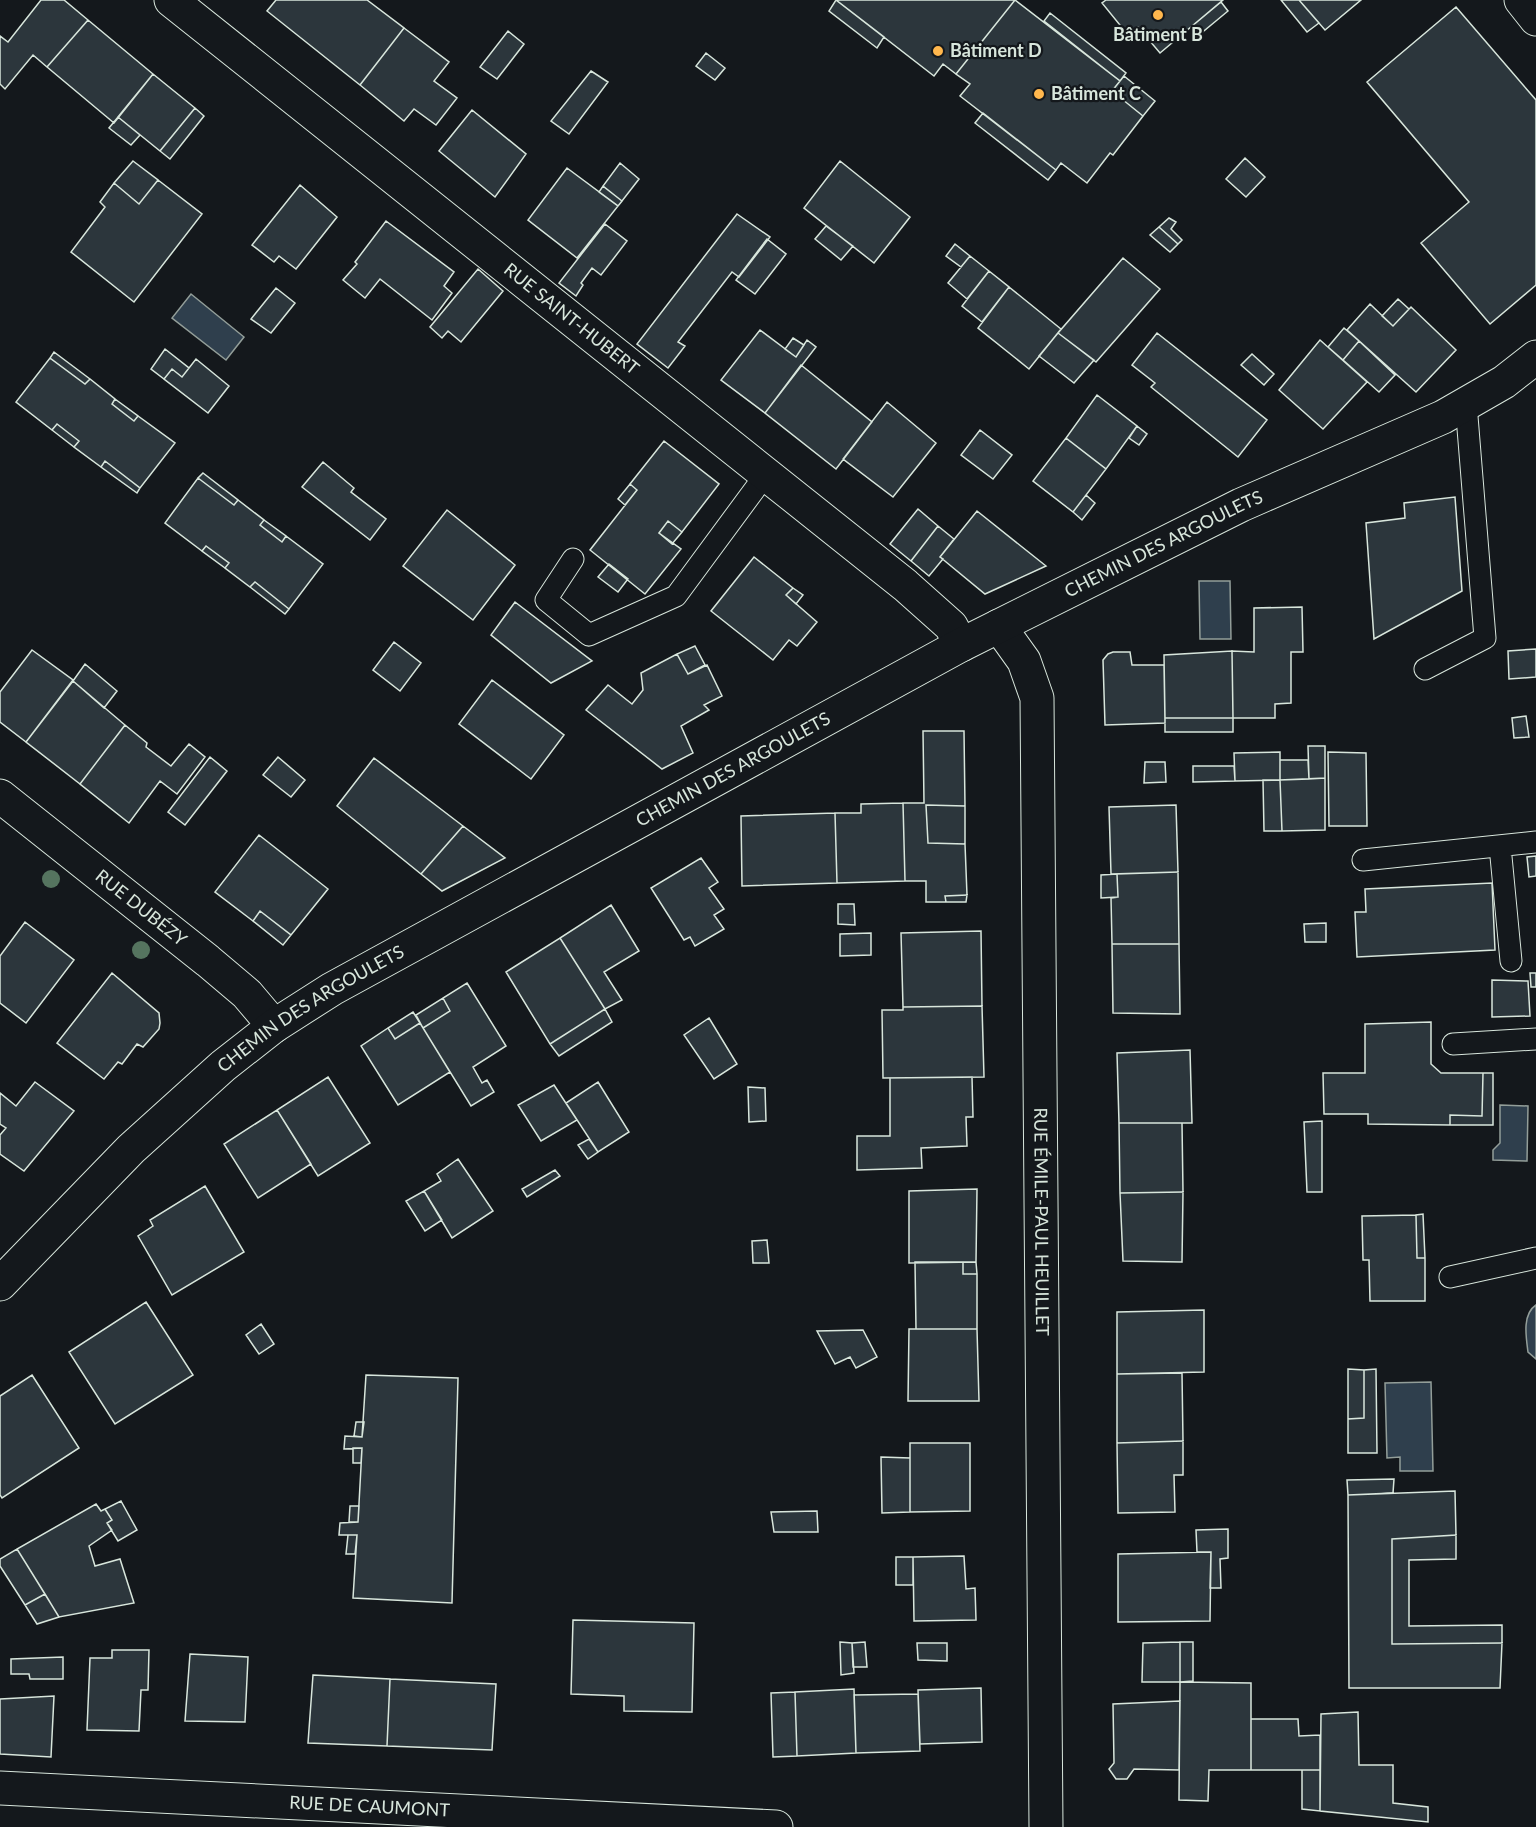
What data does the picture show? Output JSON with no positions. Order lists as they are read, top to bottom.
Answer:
{
  "streets": {
    "street": [
      "RUE SAINT-HUBERT",
      "CHEMIN DES ARGOULETS",
      "RUE DUBÉZY",
      "RUE ÉMILE-PAUL HEUILLET",
      "RUE DE CAUMONT"
    ]
  },
  "crossings": [
    ["RUE SAINT-HUBERT", "CHEMIN DES ARGOULETS"],
    ["CHEMIN DES ARGOULETS", "RUE DUBÉZY"],
    ["CHEMIN DES ARGOULETS", "RUE ÉMILE-PAUL HEUILLET"]
  ],
  "places": ["Bâtiment B", "Bâtiment D", "Bâtiment C"]
}
